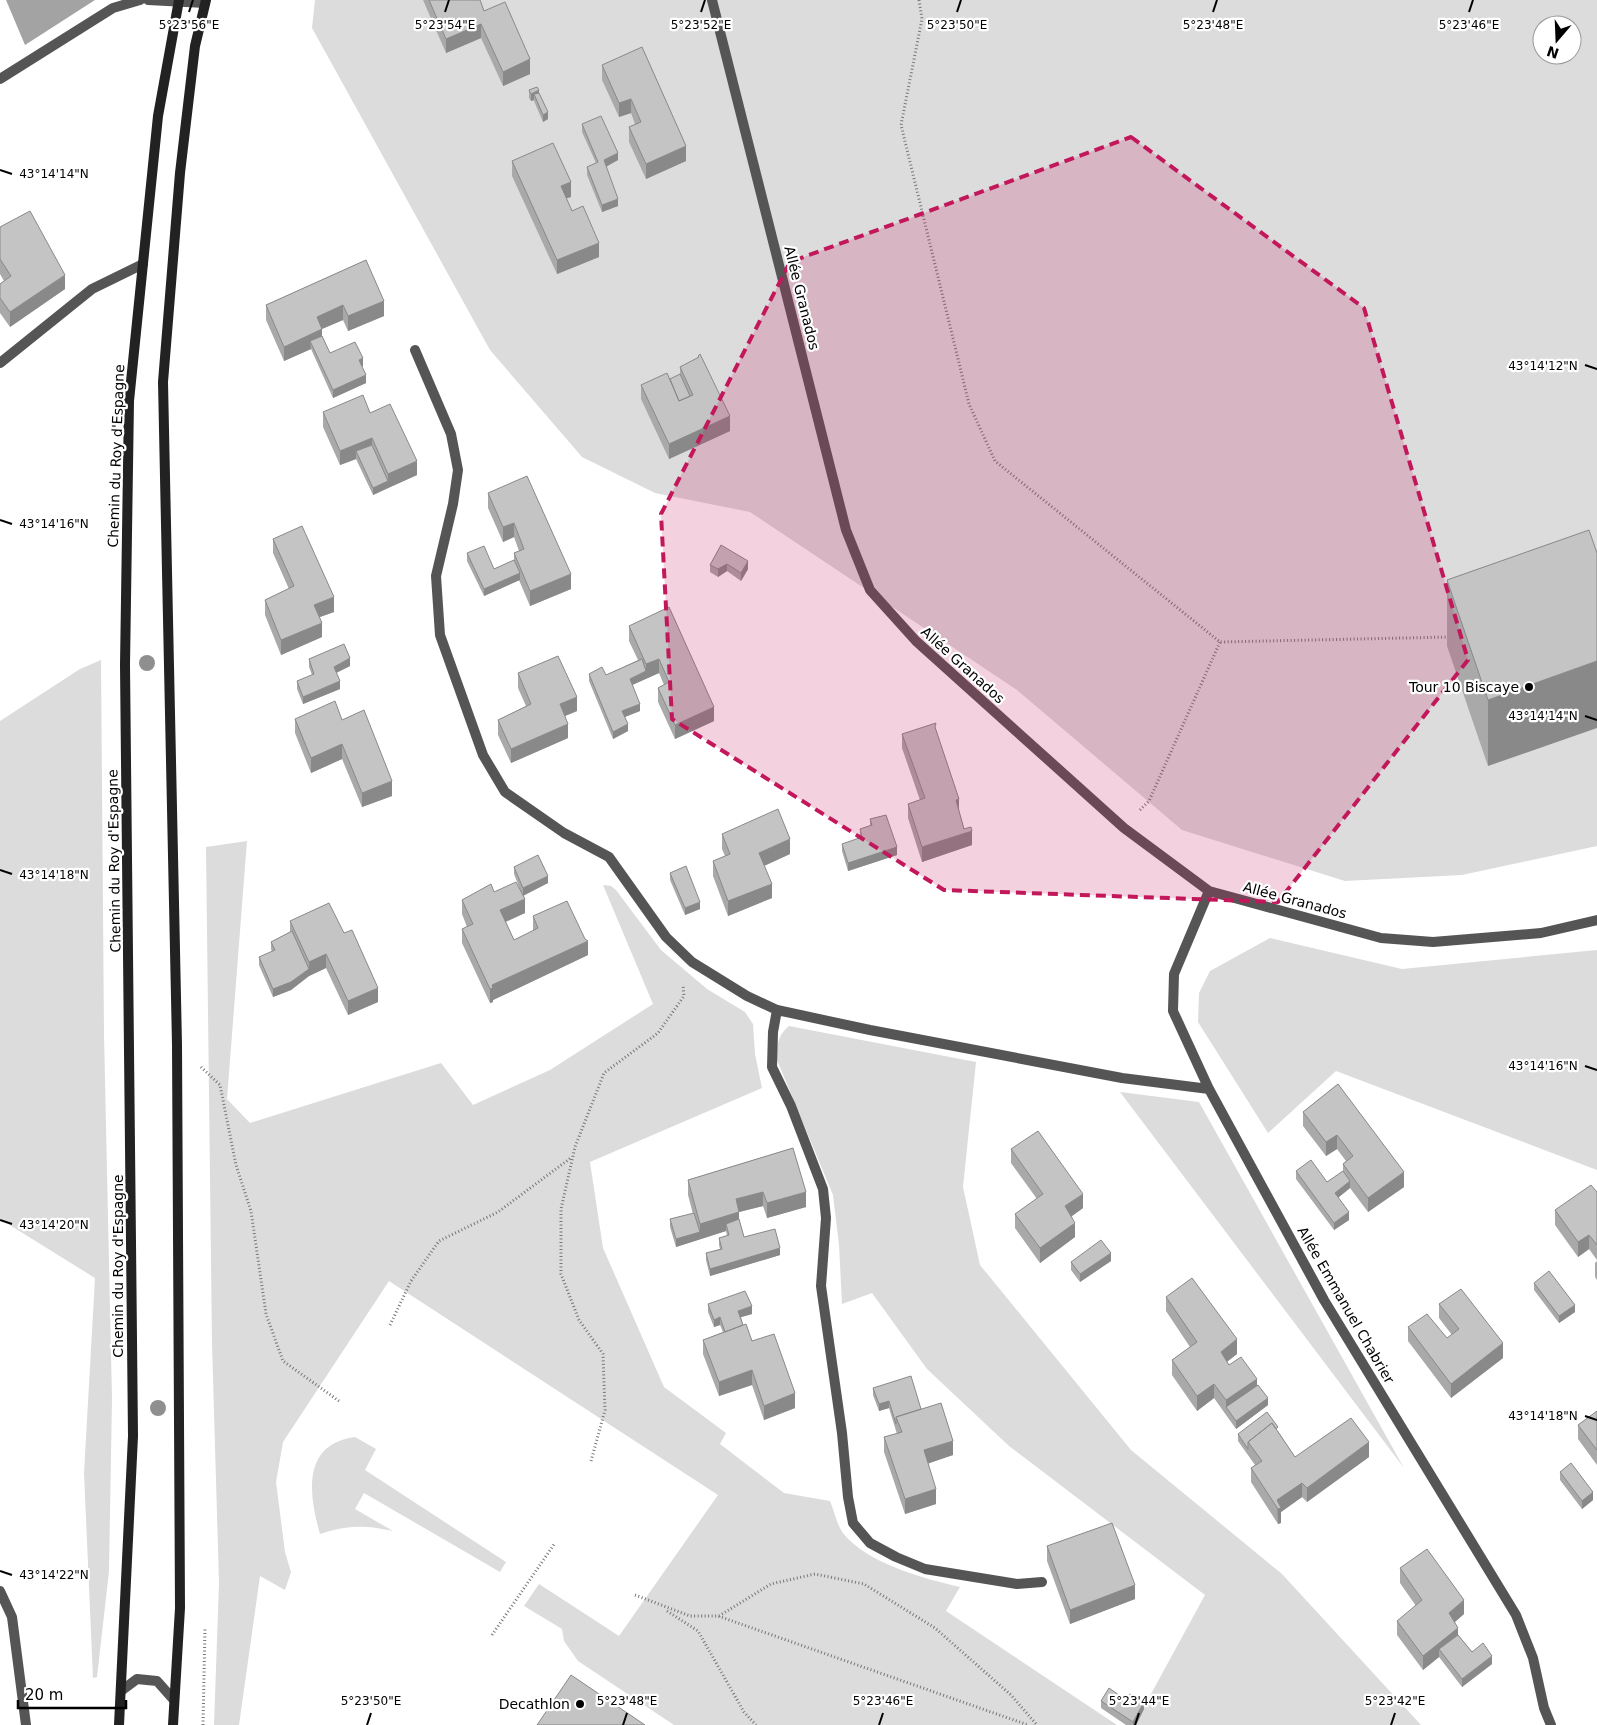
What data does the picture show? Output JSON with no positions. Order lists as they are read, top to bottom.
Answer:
{
  "streets": {
    "street": ["Allée Granados", "Chemin du Roy d'Espagne", "Allée Emmanuel Chabrier"]
  },
  "crossings": [
    ["Allée Granados", "Allée Emmanuel Chabrier"]
  ],
  "places": ["Tour 10 Biscaye", "Decathlon"],
  "scale_bar": "20 m",
  "north": "bottom",
  "coordinates": [
    "5°23'56\"E",
    "5°23'52\"E",
    "5°23'50\"E",
    "5°23'48\"E",
    "5°23'46\"E",
    "5°23'54\"E",
    "43°14'14\"N",
    "43°14'12\"N",
    "43°14'16\"N",
    "43°14'18\"N",
    "43°14'20\"N",
    "43°14'22\"N",
    "5°23'44\"E",
    "5°23'42\"E"
  ]
}
